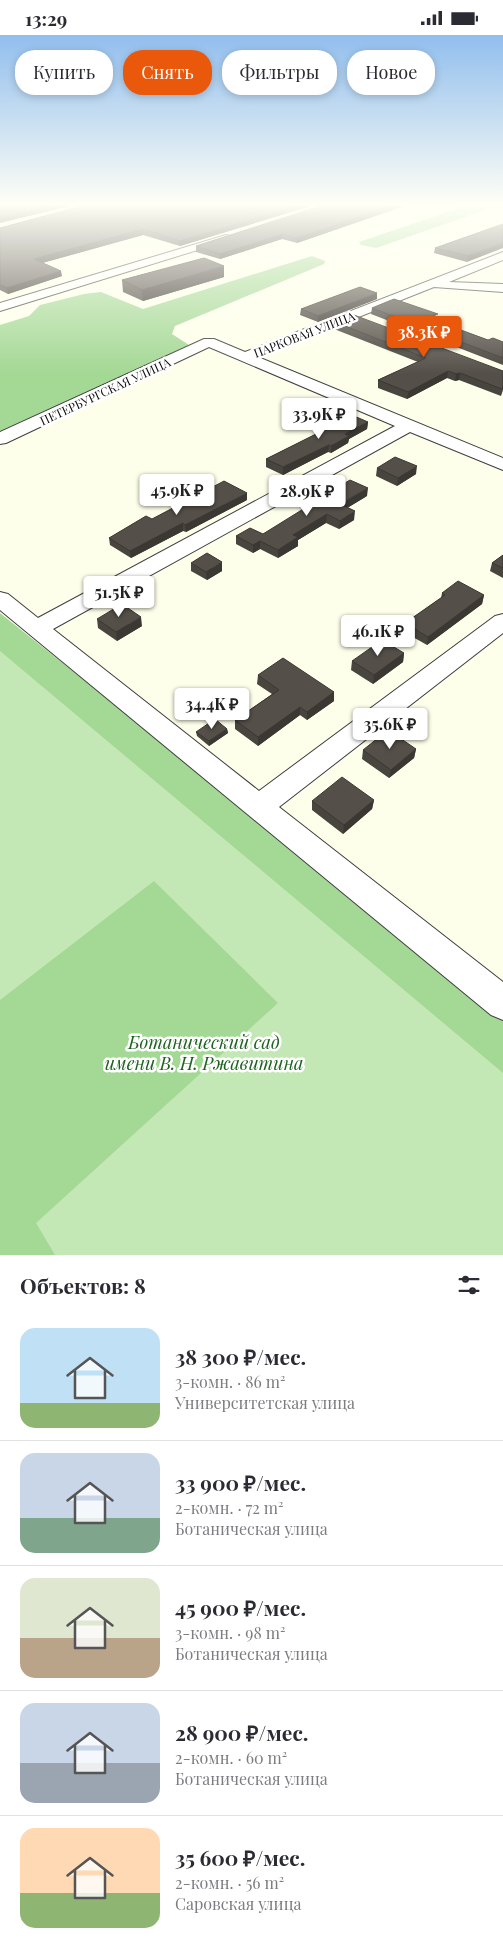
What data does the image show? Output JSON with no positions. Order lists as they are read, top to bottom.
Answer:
{
  "streets": {
    "street": ["ПАРКОВАЯ УЛИЦА", "ПЕТЕРБУРГСКАЯ УЛИЦА"]
  },
  "crossings": [
    ["ПАРКОВАЯ УЛИЦА", "ПЕТЕРБУРГСКАЯ УЛИЦА"]
  ],
  "parks": ["Ботанический сад имени В. Н. Ржавитина"],
  "page": {
    "status": "13:29",
    "chip": [
      "Купить",
      "Снять",
      "Фильтры",
      "Новое"
    ],
    "price": [
      "38.3K ₽",
      "33.9K ₽",
      "45.9K ₽",
      "28.9K ₽",
      "51.5K ₽",
      "46.1K ₽",
      "34.4K ₽",
      "35.6K ₽"
    ],
    "heading": "Объектов: 8",
    "list": [
      {
        "name": "38 300 ₽/мес.",
        "note": "3-комн. · 86 m² · Университетская улица"
      },
      {
        "name": "33 900 ₽/мес.",
        "note": "2-комн. · 72 m² · Ботаническая улица"
      },
      {
        "name": "45 900 ₽/мес.",
        "note": "3-комн. · 98 m² · Ботаническая улица"
      },
      {
        "name": "28 900 ₽/мес.",
        "note": "2-комн. · 60 m² · Ботаническая улица"
      },
      {
        "name": "35 600 ₽/мес.",
        "note": "2-комн. · 56 m² · Саровская улица"
      }
    ]
  }
}
